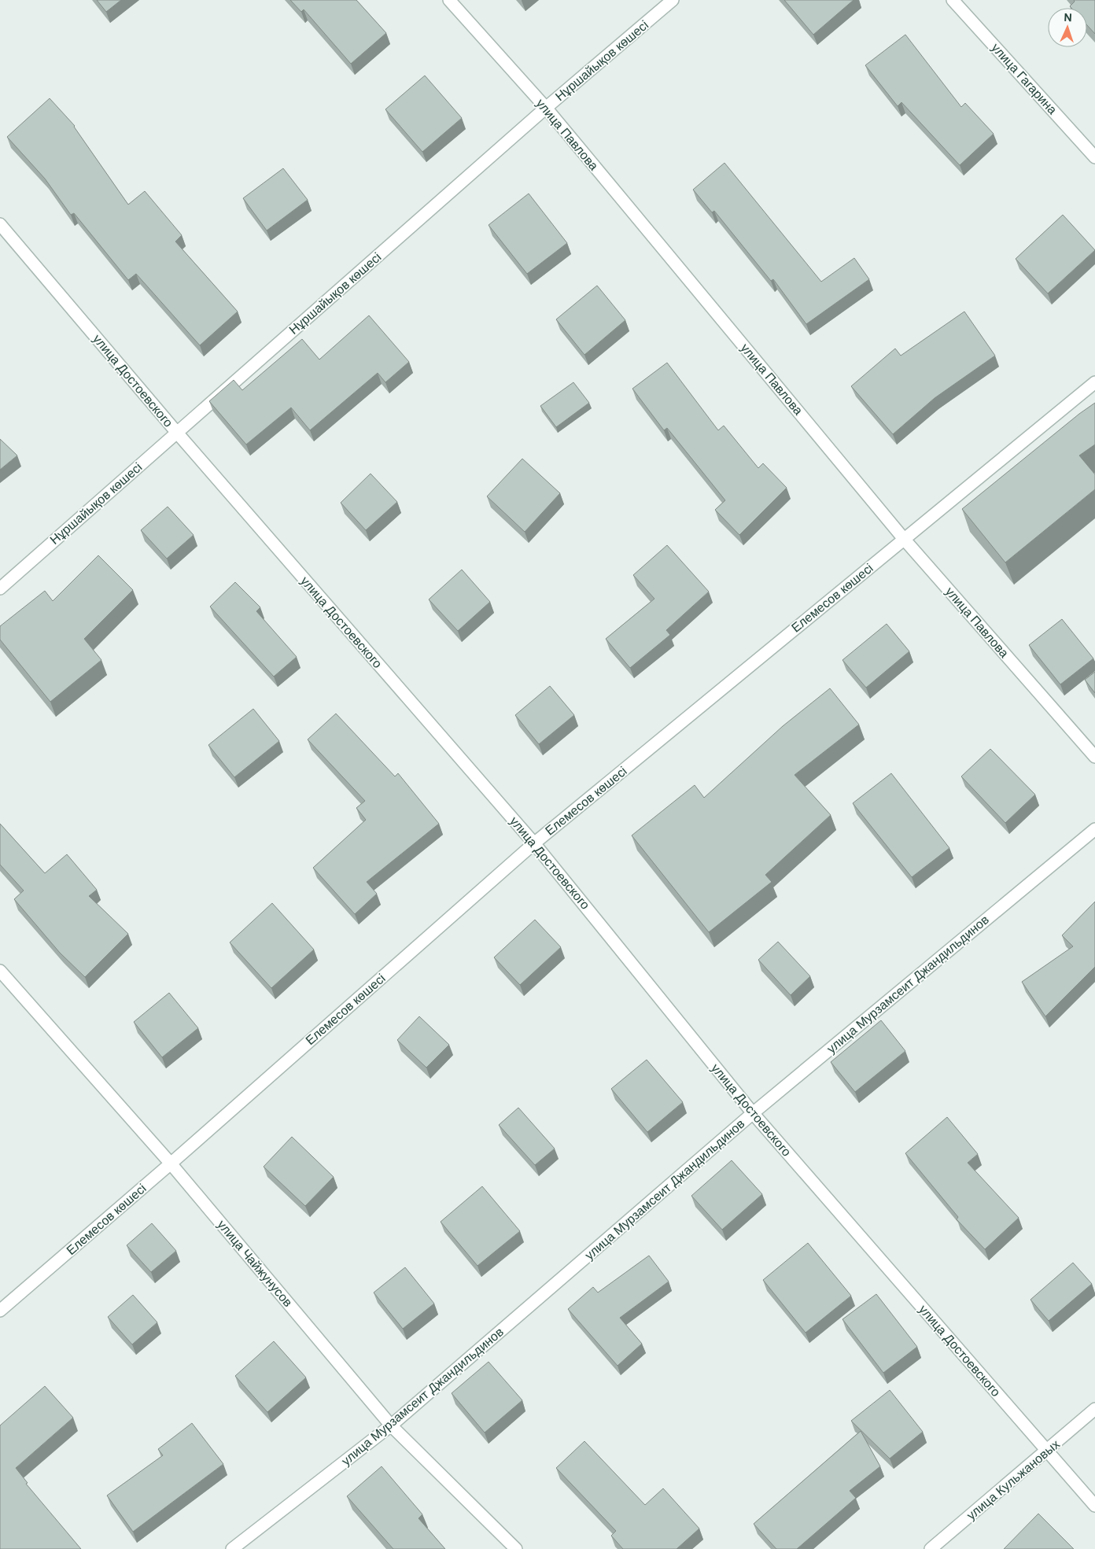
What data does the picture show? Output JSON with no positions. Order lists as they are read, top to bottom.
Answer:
{
  "streets": {
    "street": [
      "Нұршайықов көшесі",
      "улица Гагарина",
      "улица Павлова",
      "улица Достоевского",
      "Елемесов көшесі",
      "улица Мурзамсеит Джандильдинов",
      "улица Чайжунусов",
      "улица Кульжановых"
    ]
  },
  "crossings": [
    ["Нұршайықов көшесі", "улица Павлова"],
    ["Нұршайықов көшесі", "улица Достоевского"],
    ["улица Павлова", "Елемесов көшесі"],
    ["улица Достоевского", "Елемесов көшесі"],
    ["улица Достоевского", "улица Мурзамсеит Джандильдинов"],
    ["улица Достоевского", "улица Кульжановых"],
    ["Елемесов көшесі", "улица Чайжунусов"],
    ["улица Мурзамсеит Джандильдинов", "улица Чайжунусов"]
  ],
  "north": "top"
}
